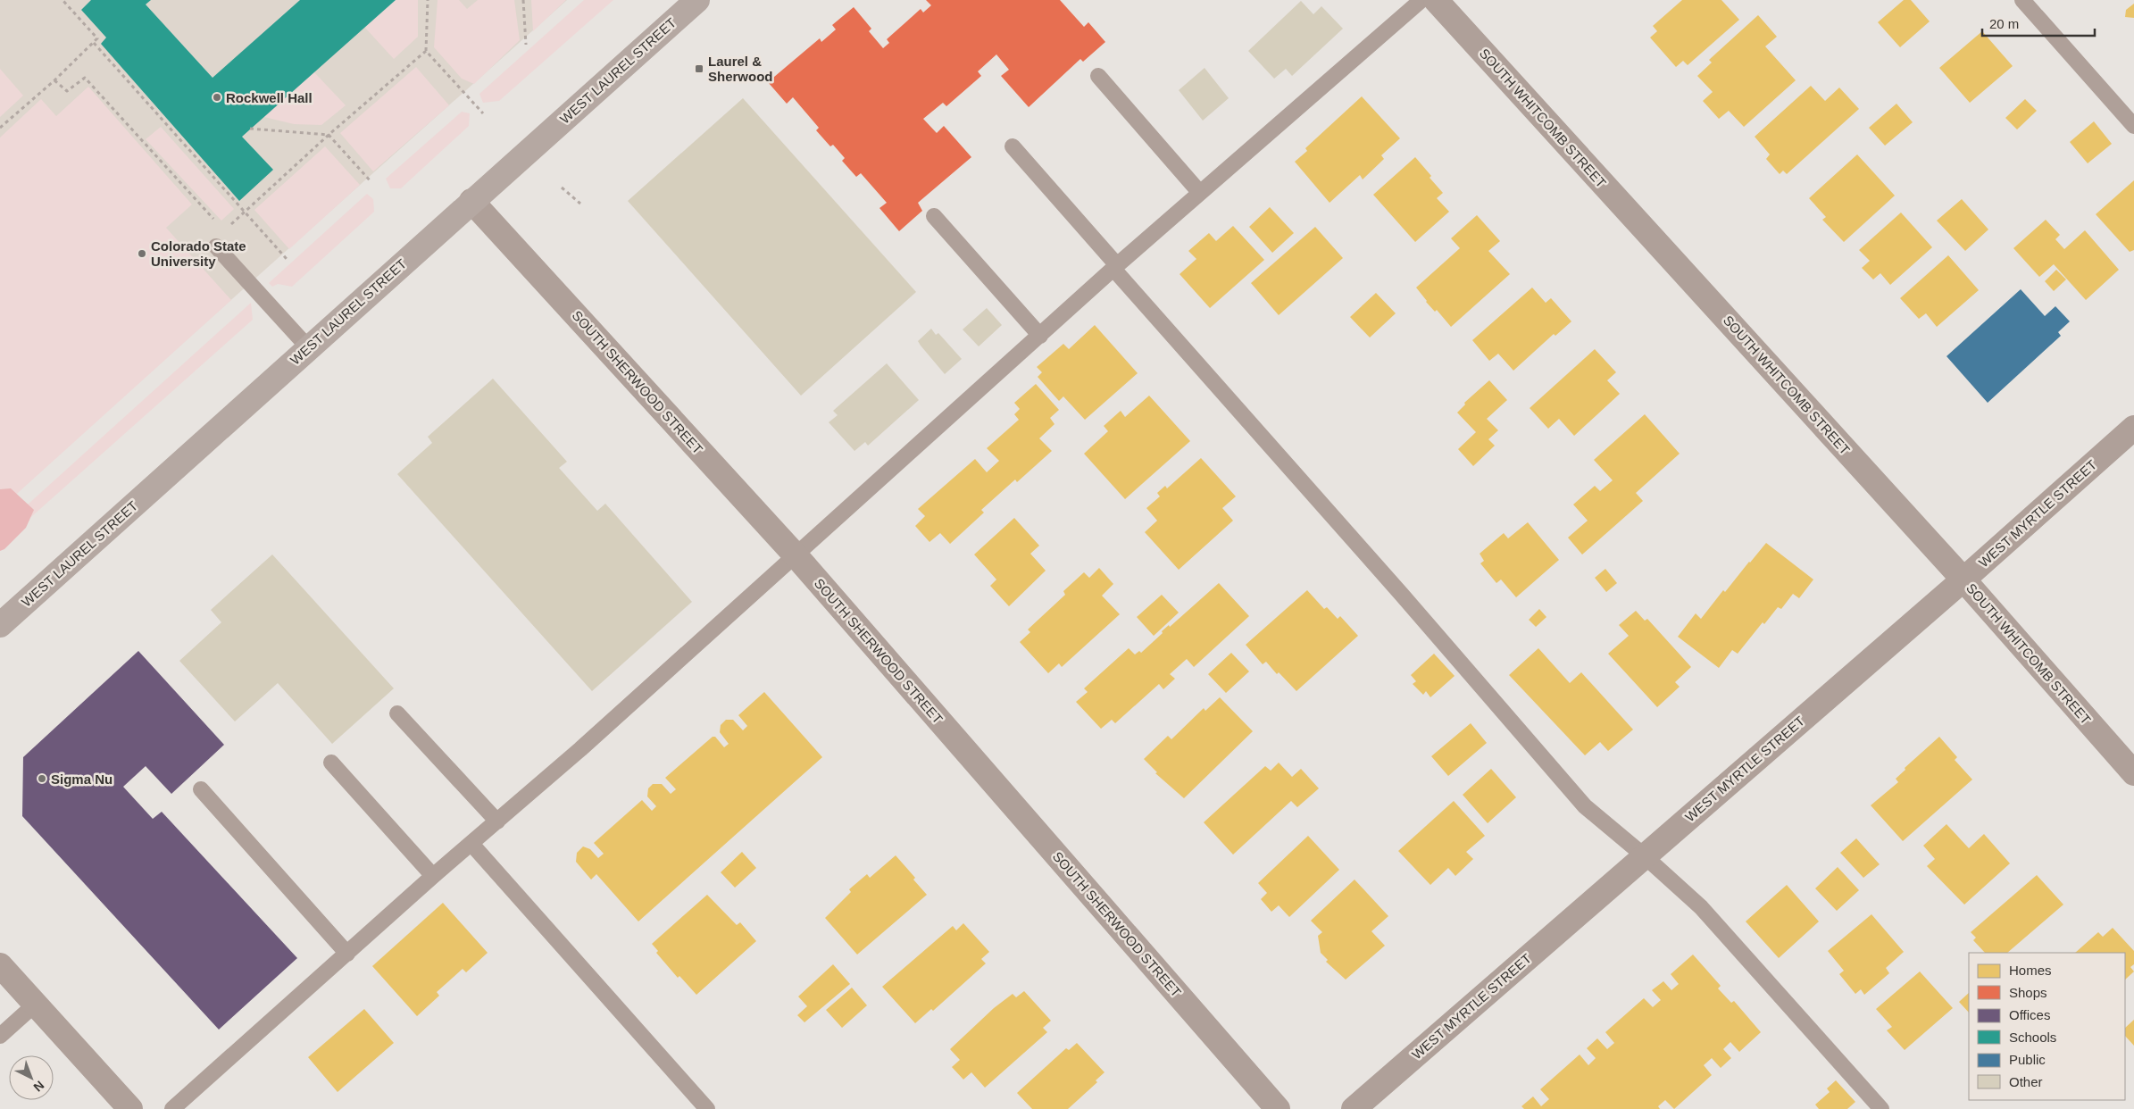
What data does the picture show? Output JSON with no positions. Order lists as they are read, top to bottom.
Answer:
{
  "streets": {
    "main road": ["WEST LAUREL STREET"],
    "street": ["SOUTH WHITCOMB STREET", "SOUTH SHERWOOD STREET", "WEST MYRTLE STREET"]
  },
  "crossings": [
    ["WEST LAUREL STREET", "SOUTH SHERWOOD STREET"],
    ["SOUTH WHITCOMB STREET", "WEST MYRTLE STREET"]
  ],
  "places": {
    "transit": ["Laurel & Sherwood"],
    "other": ["Rockwell Hall", "Colorado State University", "Sigma Nu"]
  },
  "legend": [
    "Homes",
    "Shops",
    "Offices",
    "Schools",
    "Public",
    "Other"
  ],
  "scale_bar": "20 m",
  "north": "bottom right"
}
